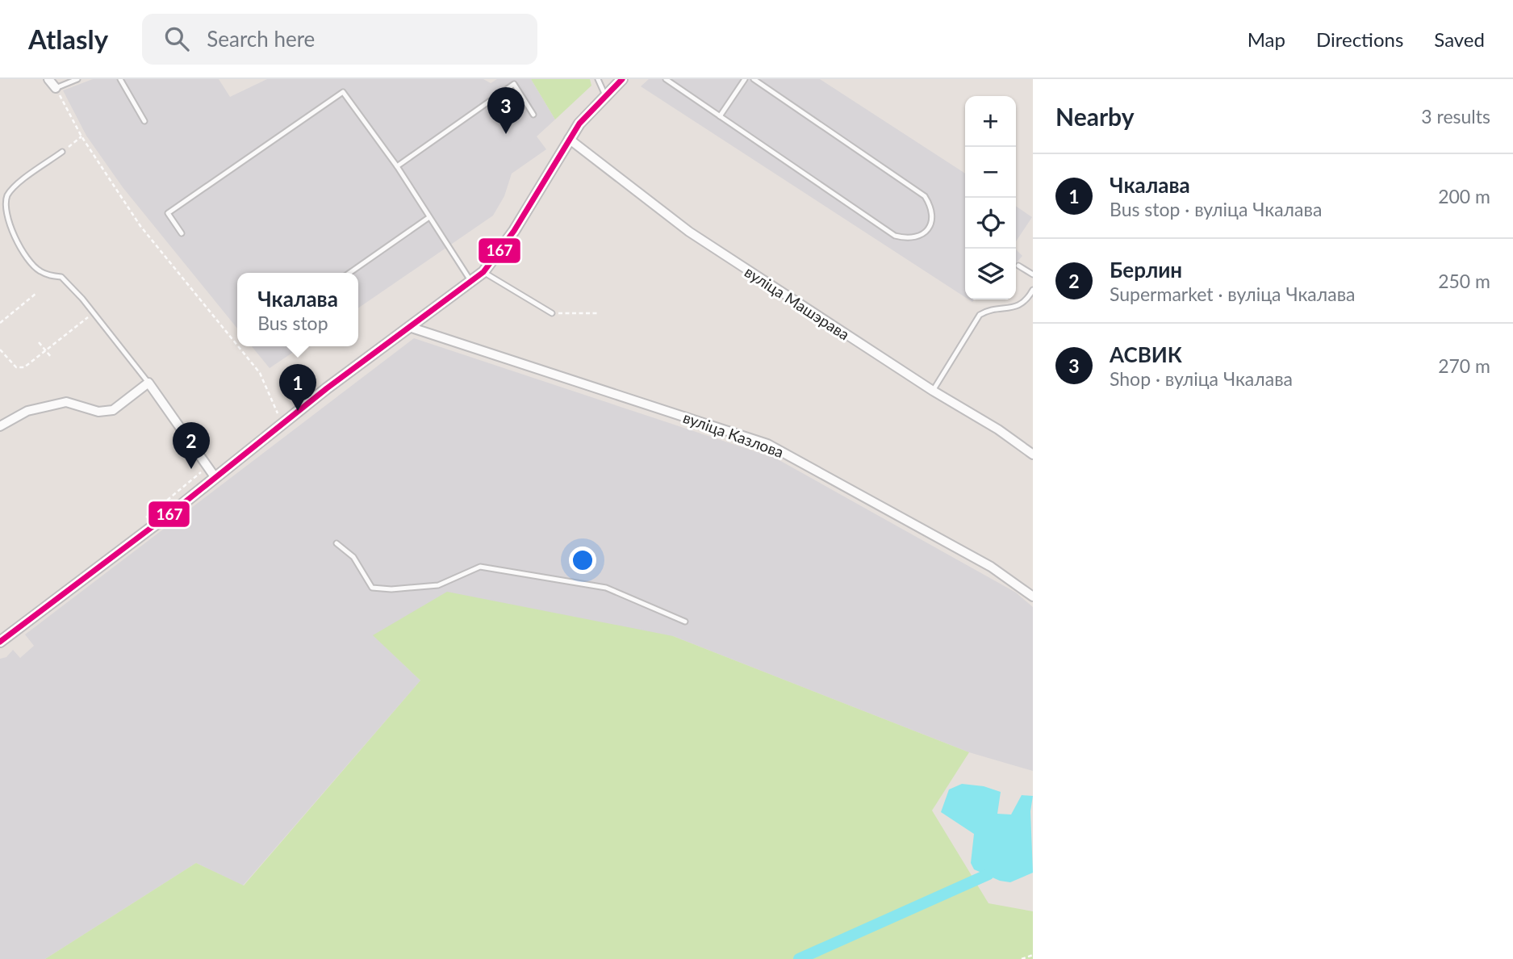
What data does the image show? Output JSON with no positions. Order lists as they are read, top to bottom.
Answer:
{
  "streets": {
    "street": ["вуліца Машэрава", "вуліца Казлова"]
  },
  "lines": ["transit line 167"],
  "page": {
    "header": "Atlasly",
    "search": "Search here",
    "nav": ["Map", "Directions", "Saved"],
    "heading": ["Nearby", "3 results"],
    "pins": ["3", "1", "2"],
    "map_buttons": ["+", "−"],
    "list": [
      {
        "mark": "1",
        "name": "Чкалава",
        "note": "Bus stop · вуліца Чкалава",
        "value": "200 m"
      },
      {
        "mark": "2",
        "name": "Берлин",
        "note": "Supermarket · вуліца Чкалава",
        "value": "250 m"
      },
      {
        "mark": "3",
        "name": "АСВИК",
        "note": "Shop · вуліца Чкалава",
        "value": "270 m"
      }
    ],
    "popup": ["Чкалава", "Bus stop"]
  }
}
